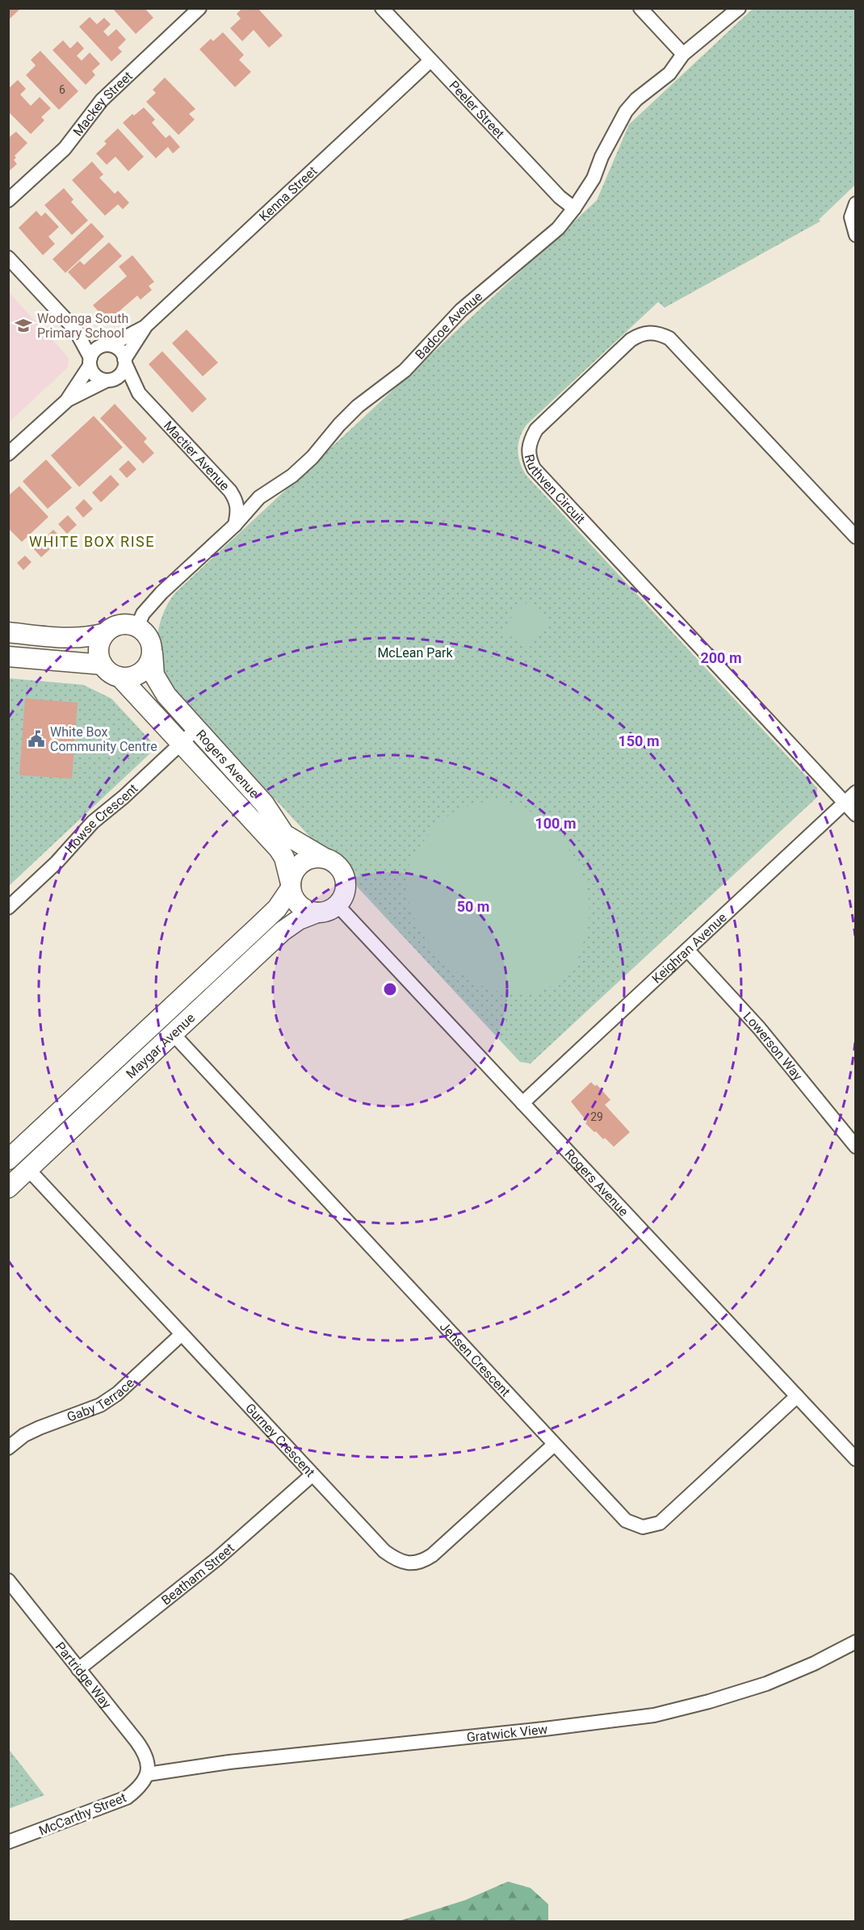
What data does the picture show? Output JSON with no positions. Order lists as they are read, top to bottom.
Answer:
{
  "streets": {
    "street": [
      "Mackey Street",
      "Peeler Street",
      "Kenna Street",
      "Badcoe Avenue",
      "Mactier Avenue",
      "Ruthven Circuit",
      "Rogers Avenue",
      "Howse Crescent",
      "Keighran Avenue",
      "Maygar Avenue",
      "Lowerson Way",
      "Jensen Crescent",
      "Gaby Terrace",
      "Gurney Crescent",
      "Beatham Street",
      "Partridge Way",
      "Gratwick View",
      "McCarthy Street"
    ]
  },
  "crossings": [
    ["Peeler Street", "Kenna Street"],
    ["Peeler Street", "Badcoe Avenue"],
    ["Kenna Street", "Mactier Avenue"],
    ["Badcoe Avenue", "Mactier Avenue"],
    ["Badcoe Avenue", "Rogers Avenue"],
    ["Ruthven Circuit", "Keighran Avenue"],
    ["Rogers Avenue", "Howse Crescent"],
    ["Rogers Avenue", "Keighran Avenue"],
    ["Rogers Avenue", "Maygar Avenue"],
    ["Rogers Avenue", "Jensen Crescent"],
    ["Keighran Avenue", "Lowerson Way"],
    ["Maygar Avenue", "Jensen Crescent"],
    ["Maygar Avenue", "Gurney Crescent"],
    ["Jensen Crescent", "Gurney Crescent"],
    ["Gaby Terrace", "Gurney Crescent"],
    ["Gurney Crescent", "Beatham Street"],
    ["Beatham Street", "Partridge Way"],
    ["Partridge Way", "Gratwick View"],
    ["Partridge Way", "McCarthy Street"],
    ["Gratwick View", "McCarthy Street"]
  ],
  "districts": ["WHITE BOX RISE"],
  "parks": ["McLean Park"],
  "places": {
    "school or university": ["Wodonga South Primary School"],
    "public building": ["White Box Community Centre"]
  },
  "house_numbers": ["6", "29"],
  "rings": [
    "200 m",
    "150 m",
    "100 m",
    "50 m"
  ]
}
